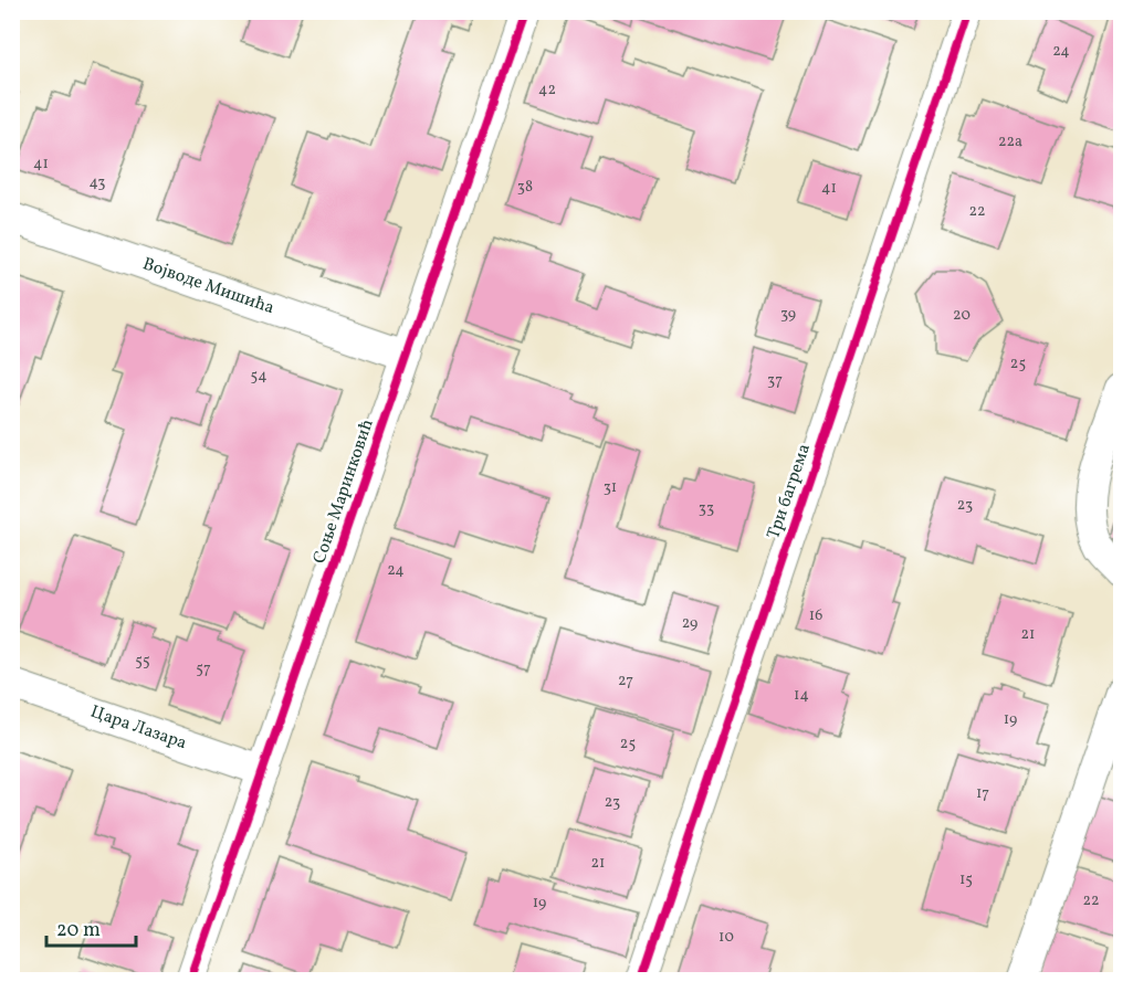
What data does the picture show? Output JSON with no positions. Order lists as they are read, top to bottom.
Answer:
{
  "streets": {
    "street": [
      "Војводе Мишића",
      "Соње Маринковић",
      "Три багрема",
      "Цара Лазара"
    ]
  },
  "crossings": [
    ["Војводе Мишића", "Соње Маринковић"],
    ["Соње Маринковић", "Цара Лазара"]
  ],
  "house_numbers": [
    "24",
    "42",
    "22a",
    "41",
    "43",
    "38",
    "41",
    "22",
    "39",
    "20",
    "25",
    "54",
    "37",
    "31",
    "23",
    "33",
    "24",
    "16",
    "29",
    "21",
    "55",
    "57",
    "27",
    "14",
    "19",
    "25",
    "17",
    "23",
    "21",
    "15",
    "22",
    "19",
    "10"
  ],
  "scale_bar": "20 m"
}
